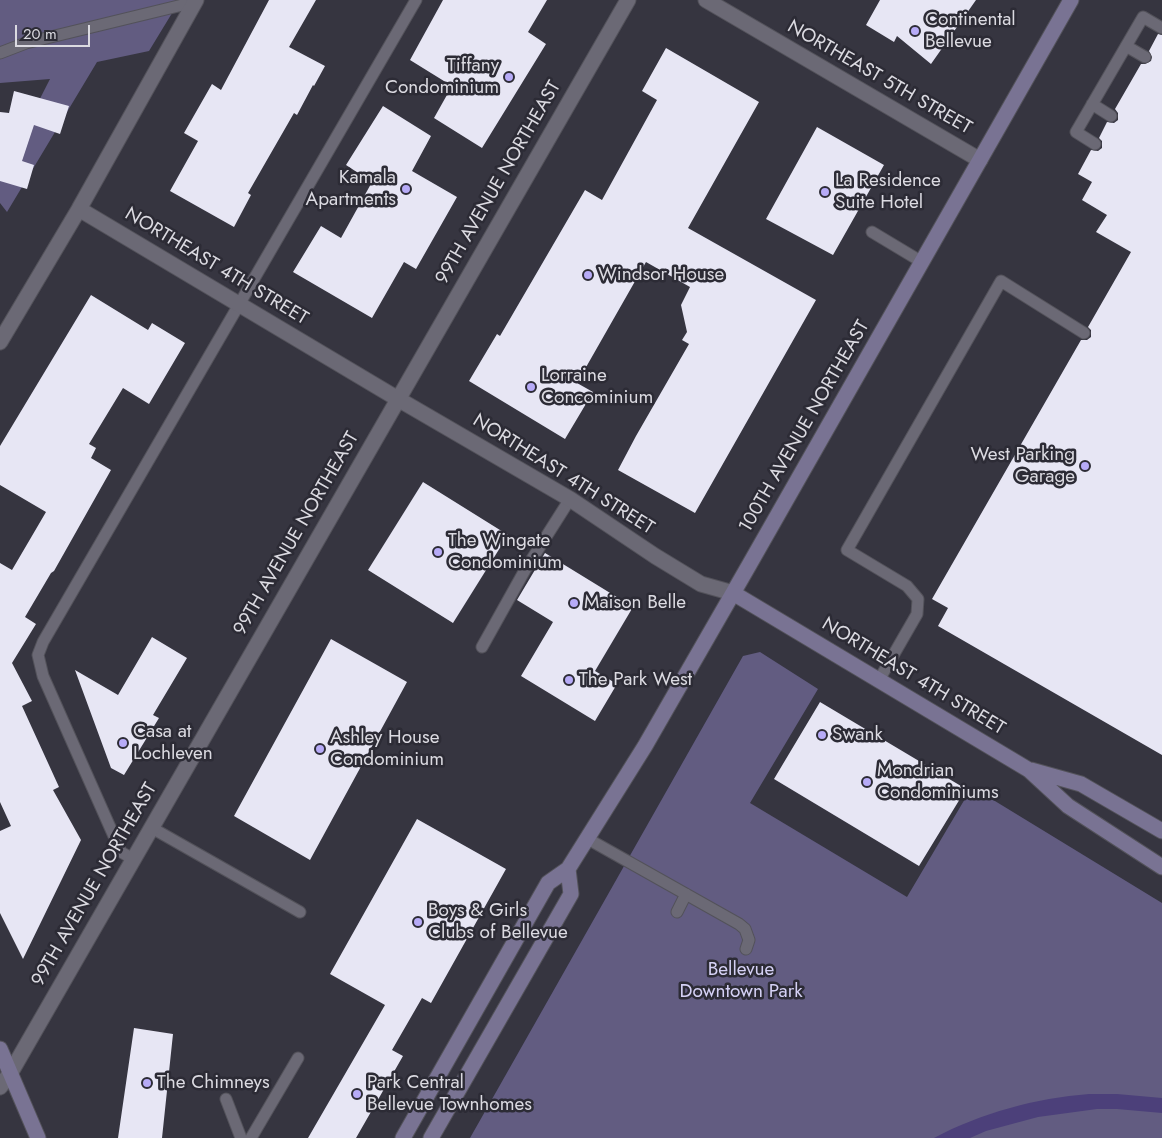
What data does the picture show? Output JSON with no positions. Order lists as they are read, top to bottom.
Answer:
{
  "streets": {
    "main road": ["NORTHEAST 4TH STREET", "100TH AVENUE NORTHEAST"],
    "street": ["NORTHEAST 5TH STREET", "99TH AVENUE NORTHEAST"]
  },
  "crossings": [
    ["NORTHEAST 5TH STREET", "100TH AVENUE NORTHEAST"],
    ["99TH AVENUE NORTHEAST", "NORTHEAST 4TH STREET"],
    ["NORTHEAST 4TH STREET", "100TH AVENUE NORTHEAST"]
  ],
  "parks": ["Bellevue Downtown Park"],
  "places": [
    "Continental Bellevue",
    "Tiffany Condominium",
    "Kamala Apartments",
    "La Residence Suite Hotel",
    "Windsor House",
    "Lorraine Concominium",
    "West Parking Garage",
    "The Wingate Condominium",
    "Maison Belle",
    "The Park West",
    "Swank",
    "Casa at Lochleven",
    "Ashley House Condominium",
    "Mondrian Condominiums",
    "Boys & Girls Clubs of Bellevue",
    "The Chimneys",
    "Park Central Bellevue Townhomes"
  ],
  "scale_bar": "20 m"
}
